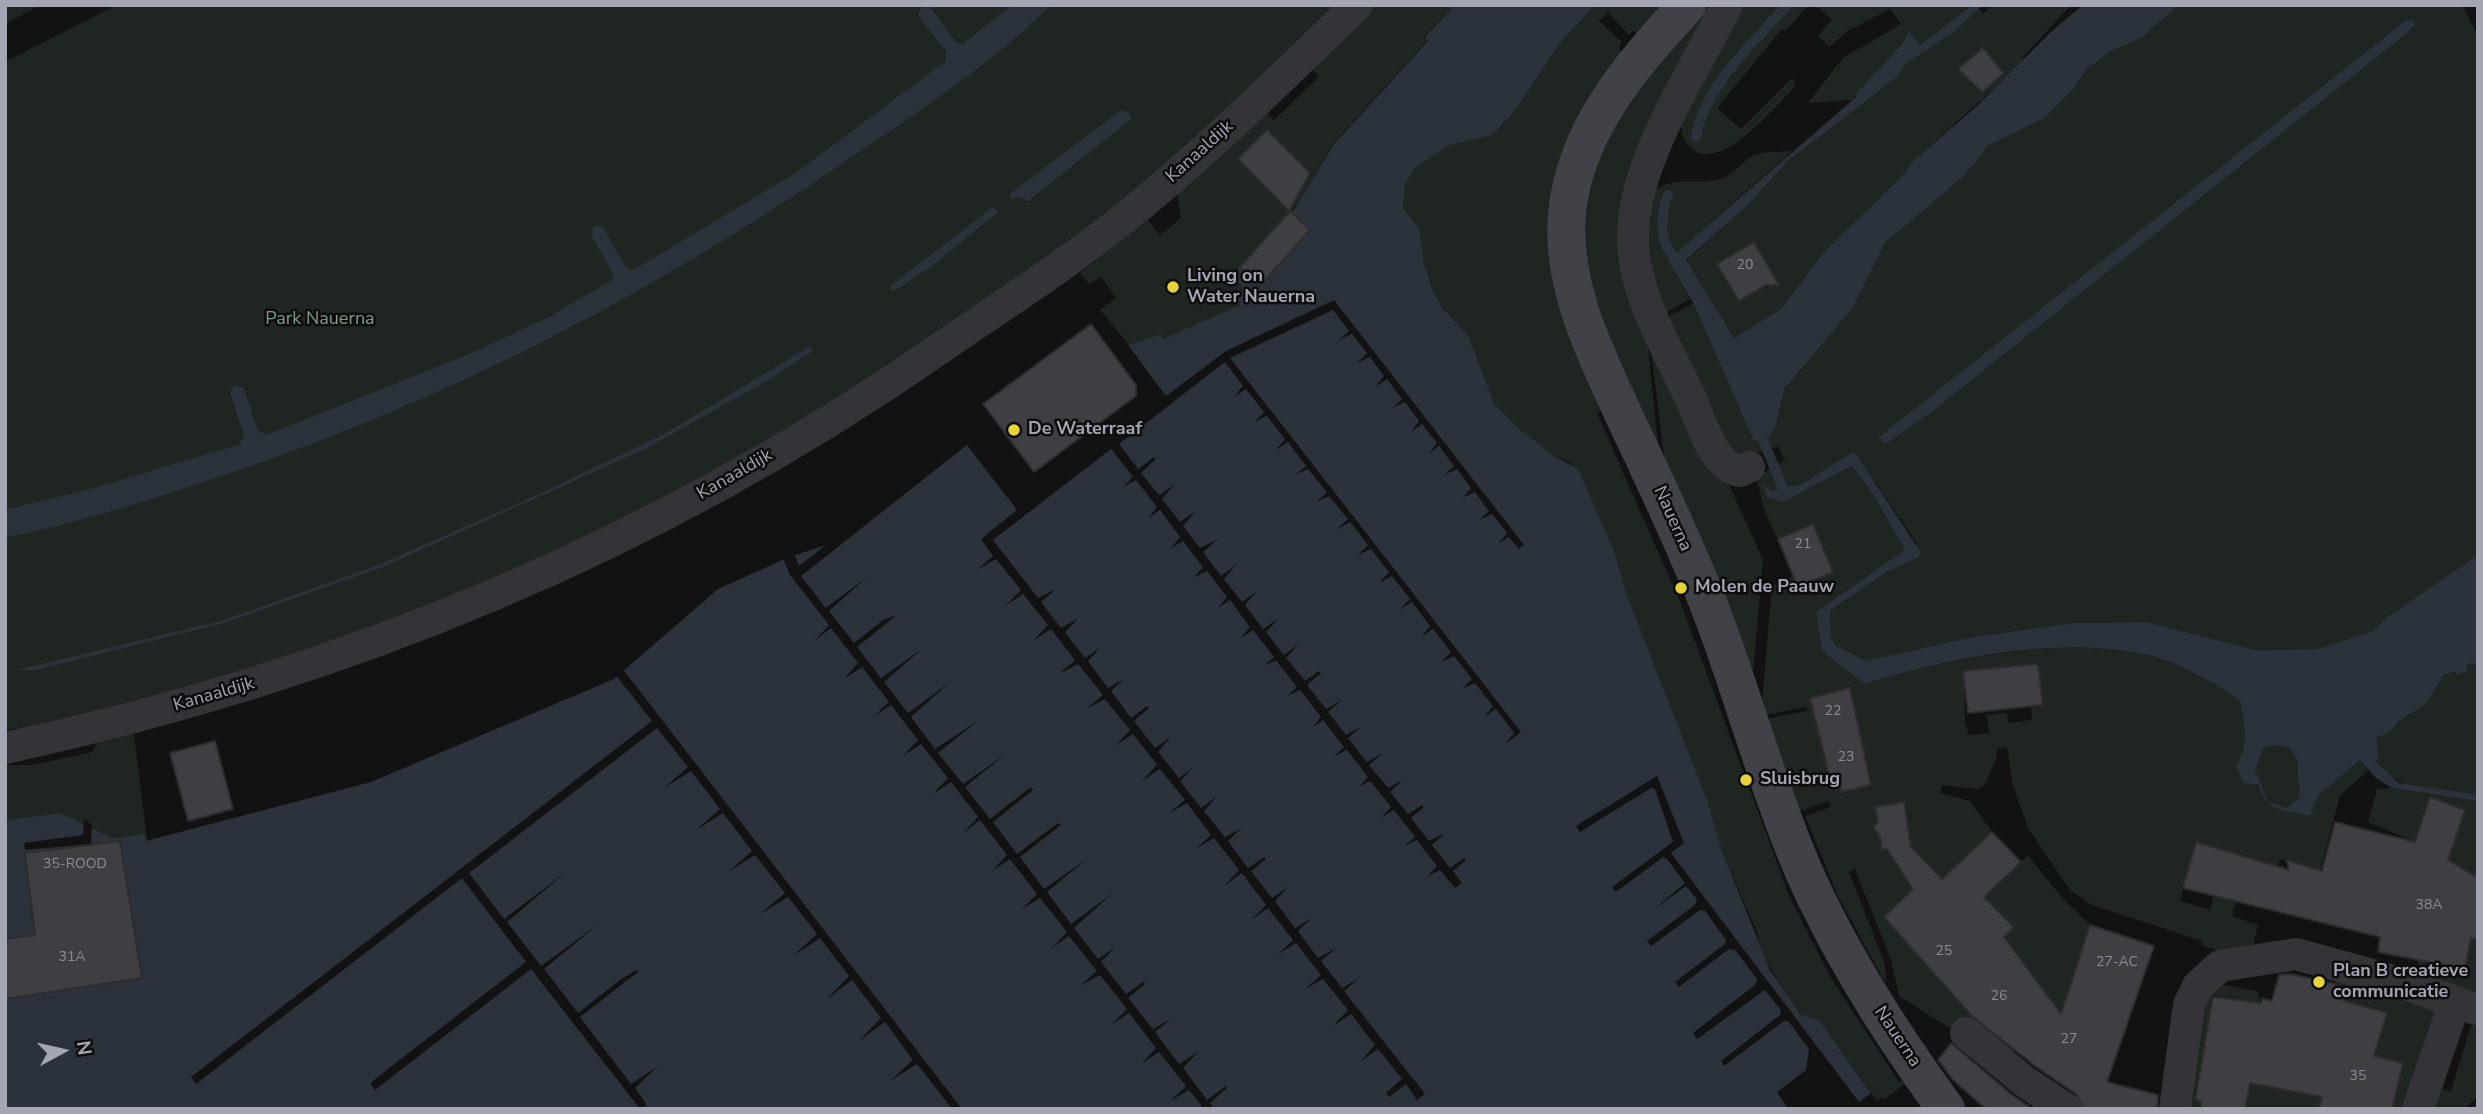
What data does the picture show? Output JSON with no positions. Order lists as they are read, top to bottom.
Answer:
{
  "streets": {
    "street": ["Kanaaldijk", "Nauerna"]
  },
  "parks": ["Park Nauerna"],
  "places": [
    "Living on Water Nauerna",
    "De Waterraaf",
    "Molen de Paauw",
    "Sluisbrug",
    "Plan B creatieve communicatie"
  ],
  "house_numbers": [
    "20",
    "21",
    "22",
    "23",
    "35-ROOD",
    "38A",
    "25",
    "31A",
    "27-AC",
    "26",
    "27",
    "35"
  ],
  "north": "right"
}
